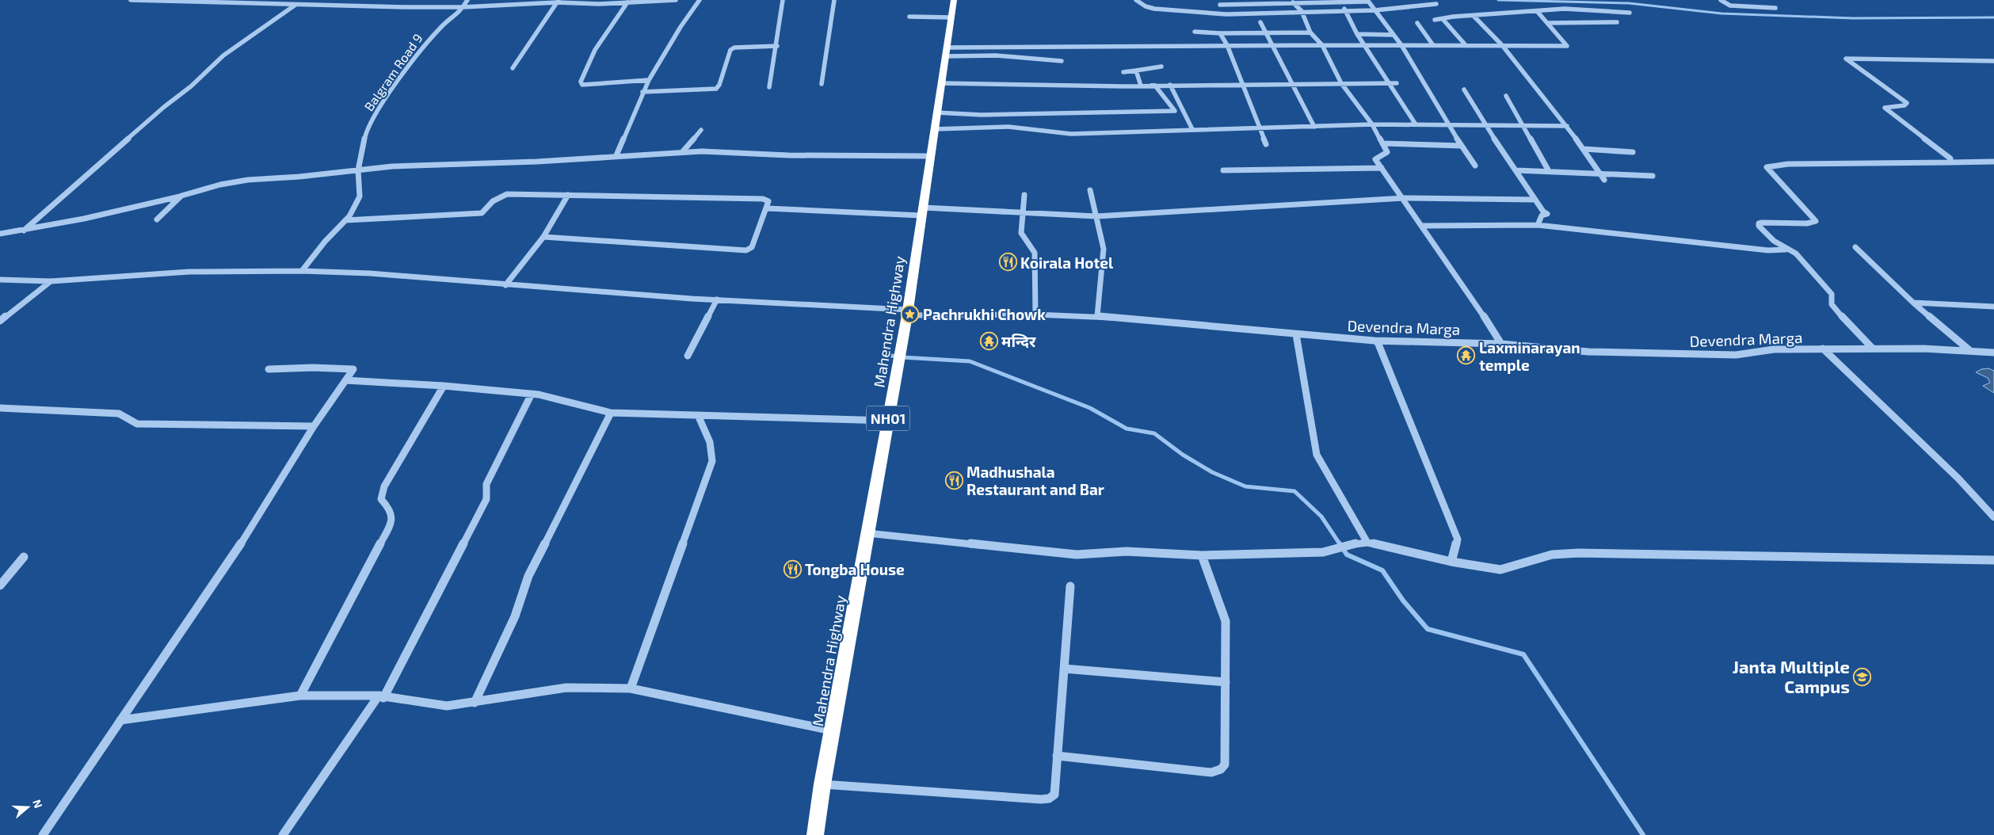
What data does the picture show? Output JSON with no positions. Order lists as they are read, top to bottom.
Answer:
{
  "streets": {
    "highway": ["Mahendra Highway", "NH01"],
    "street": ["Balgram Road 9", "Devendra Marga"]
  },
  "crossings": [
    ["Balgram Road 9", "Devendra Marga"],
    ["Mahendra Highway", "Devendra Marga"]
  ],
  "places": {
    "restaurant": ["Koirala Hotel", "Madhushala Restaurant and Bar", "Tongba House"],
    "place": ["Pachrukhi Chowk"],
    "temple": ["मन्दिर", "Laxminarayan temple"],
    "school or university": ["Janta Multiple Campus"]
  },
  "north": "right"
}
